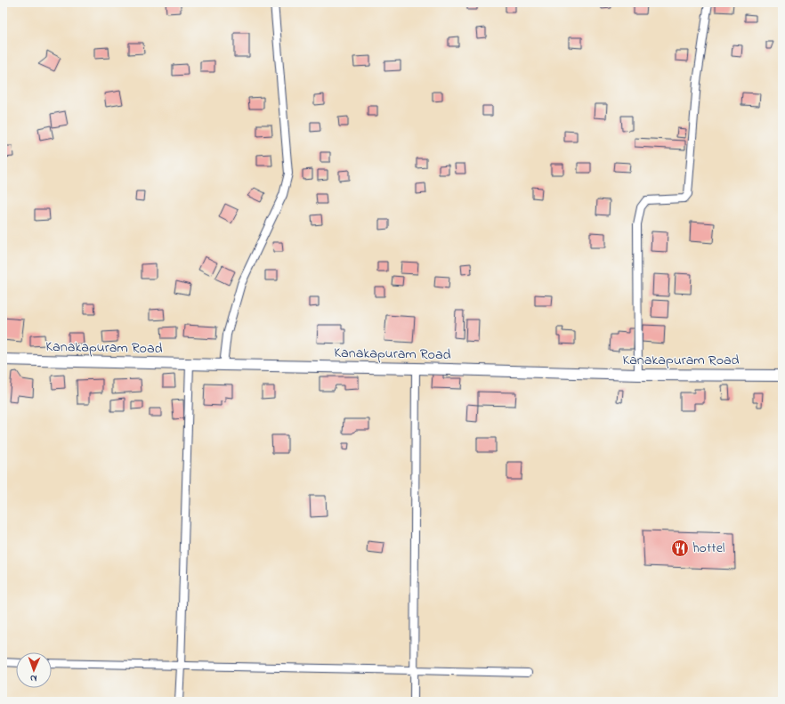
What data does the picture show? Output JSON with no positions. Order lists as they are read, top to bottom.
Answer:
{
  "streets": {
    "street": ["Kanakapuram Road"]
  },
  "places": {
    "restaurant": ["hottel"]
  },
  "north": "bottom"
}
